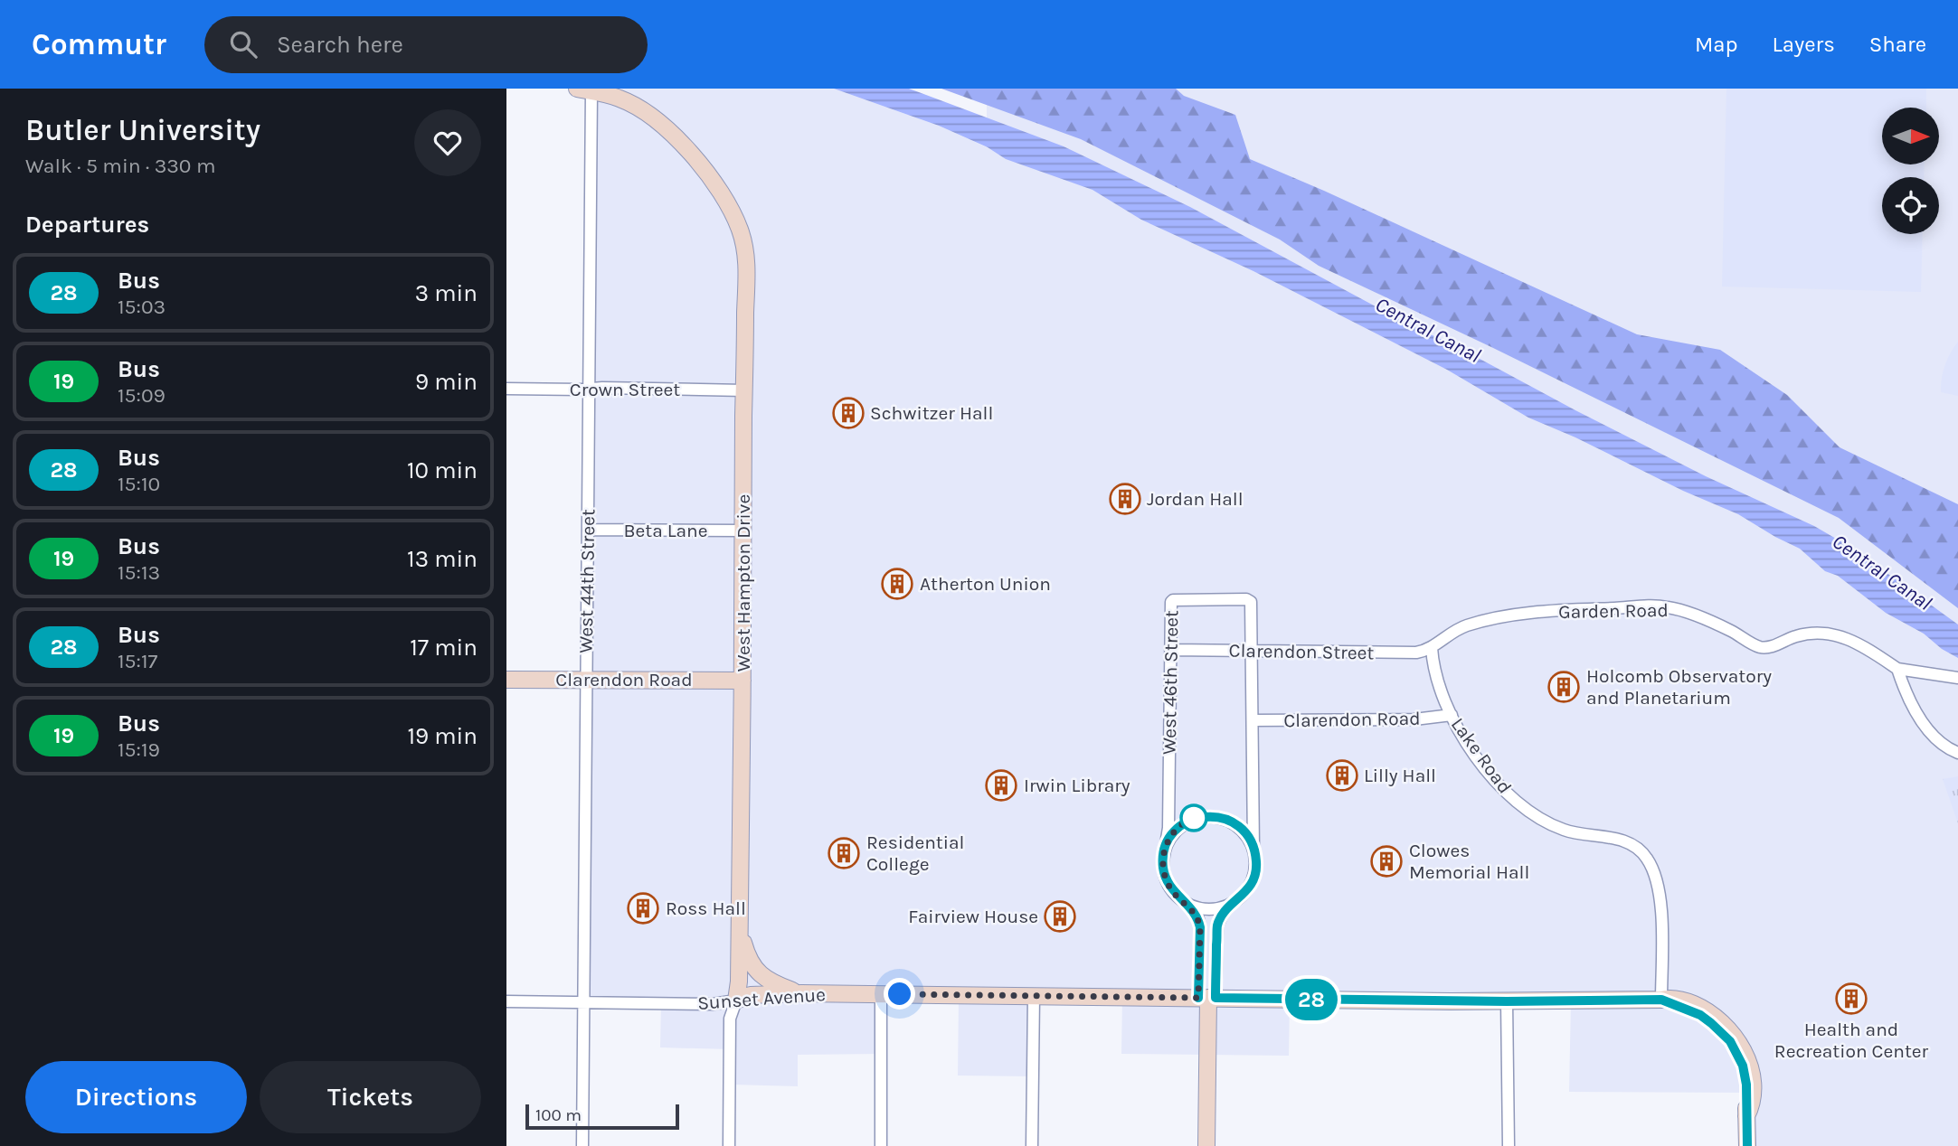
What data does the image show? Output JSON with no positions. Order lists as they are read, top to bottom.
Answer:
{
  "streets": {
    "street": [
      "Crown Street",
      "Beta Lane",
      "West 44th Street",
      "West Hampton Drive",
      "Garden Road",
      "Clarendon Street",
      "Clarendon Road",
      "West 46th Street",
      "Lake Road",
      "Sunset Avenue"
    ]
  },
  "crossings": [
    ["Crown Street", "West 44th Street"],
    ["Crown Street", "West Hampton Drive"],
    ["Beta Lane", "West 44th Street"],
    ["Beta Lane", "West Hampton Drive"],
    ["West 44th Street", "West Hampton Drive"],
    ["West 44th Street", "Clarendon Road"],
    ["West 44th Street", "Sunset Avenue"],
    ["West Hampton Drive", "Clarendon Road"],
    ["West Hampton Drive", "Sunset Avenue"],
    ["Garden Road", "Clarendon Street"],
    ["Garden Road", "Lake Road"],
    ["Clarendon Street", "West 46th Street"],
    ["Clarendon Street", "Lake Road"],
    ["Clarendon Road", "West 46th Street"],
    ["Clarendon Road", "Lake Road"],
    ["West 46th Street", "Sunset Avenue"],
    ["Lake Road", "Sunset Avenue"]
  ],
  "water": ["Central Canal"],
  "places": {
    "building": [
      "Schwitzer Hall",
      "Jordan Hall",
      "Atherton Union",
      "Holcomb Observatory and Planetarium",
      "Lilly Hall",
      "Irwin Library",
      "Residential College",
      "Clowes Memorial Hall",
      "Ross Hall",
      "Fairview House",
      "Health and Recreation Center"
    ]
  },
  "lines": ["bus line 28"],
  "scale_bar": "100 m",
  "north": "right",
  "page": {
    "header": "Commutr",
    "search": "Search here",
    "nav": ["Map", "Layers", "Share"],
    "heading": [
      ["Butler University", "Walk · 5 min · 330 m"],
      "Departures"
    ],
    "on_map": "28",
    "list": [
      {
        "mark": "28",
        "name": "Bus",
        "note": "15:03",
        "value": "3 min"
      },
      {
        "mark": "19",
        "name": "Bus",
        "note": "15:09",
        "value": "9 min"
      },
      {
        "mark": "28",
        "name": "Bus",
        "note": "15:10",
        "value": "10 min"
      },
      {
        "mark": "19",
        "name": "Bus",
        "note": "15:13",
        "value": "13 min"
      },
      {
        "mark": "28",
        "name": "Bus",
        "note": "15:17",
        "value": "17 min"
      },
      {
        "mark": "19",
        "name": "Bus",
        "note": "15:19",
        "value": "19 min"
      }
    ],
    "buttons": ["Directions", "Tickets"],
    "scale": "100 m"
  }
}
